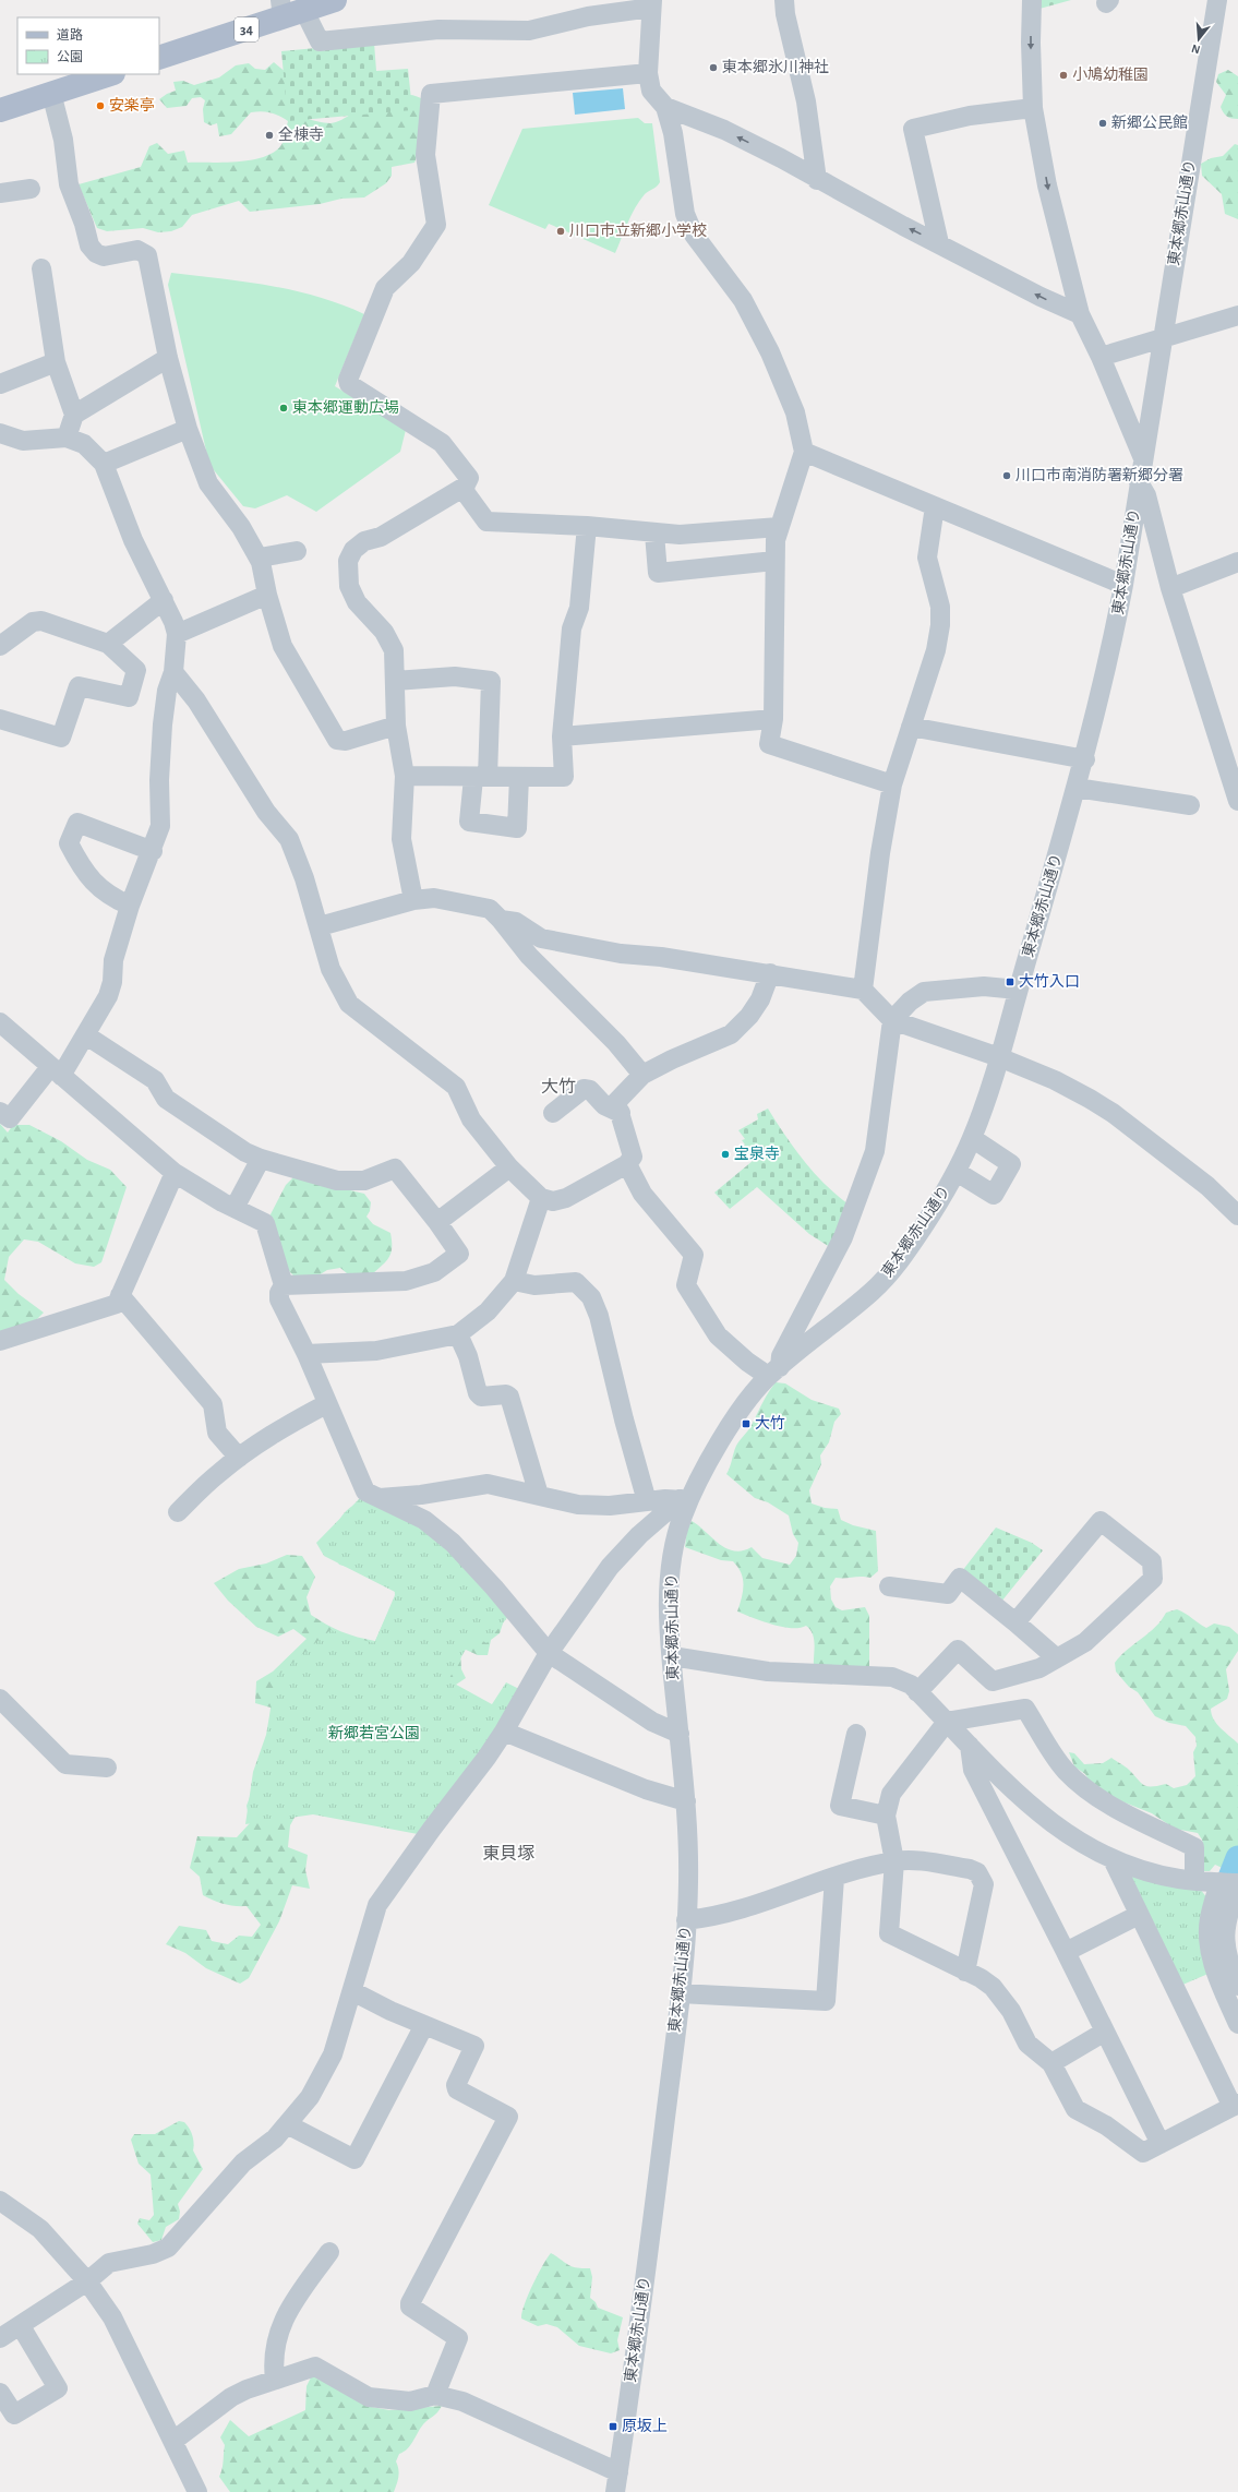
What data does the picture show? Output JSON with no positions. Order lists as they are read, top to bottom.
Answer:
{
  "streets": {
    "main road": ["34"],
    "street": ["東本郷赤山通り"]
  },
  "districts": ["大竹", "東貝塚"],
  "parks": ["新郷若宮公園"],
  "places": {
    "other": [
      "東本郷氷川神社",
      "小鳩幼稚園",
      "安楽亭",
      "新郷公民館",
      "全棟寺",
      "川口市立新郷小学校",
      "東本郷運動広場",
      "川口市南消防署新郷分署",
      "宝泉寺"
    ],
    "transit": ["大竹入口", "大竹", "原坂上"]
  },
  "legend": ["道路", "公園"],
  "north": "bottom"
}
